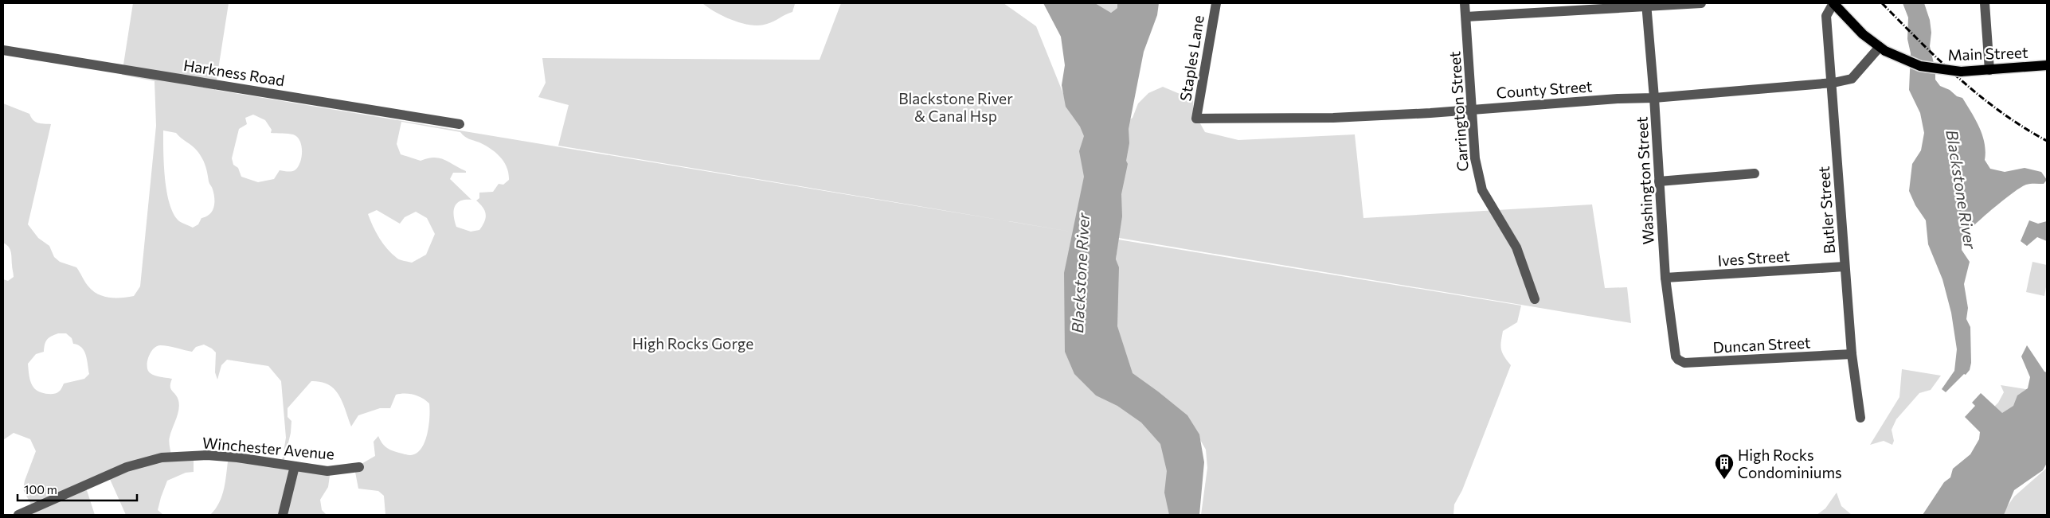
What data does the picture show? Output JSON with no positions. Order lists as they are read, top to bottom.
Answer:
{
  "streets": {
    "main road": ["Main Street"],
    "street": [
      "Staples Lane",
      "Harkness Road",
      "County Street",
      "Carrington Street",
      "Washington Street",
      "Butler Street",
      "Ives Street",
      "Duncan Street",
      "Winchester Avenue"
    ]
  },
  "crossings": [
    ["Main Street", "County Street"],
    ["Main Street", "Butler Street"],
    ["Staples Lane", "County Street"],
    ["County Street", "Carrington Street"],
    ["County Street", "Washington Street"],
    ["County Street", "Butler Street"],
    ["Washington Street", "Ives Street"],
    ["Washington Street", "Duncan Street"],
    ["Butler Street", "Ives Street"],
    ["Butler Street", "Duncan Street"]
  ],
  "water": ["Blackstone River"],
  "parks": ["Blackstone River & Canal Hsp", "High Rocks Gorge"],
  "places": {
    "building": ["High Rocks Condominiums"]
  },
  "scale_bar": "100 m"
}
